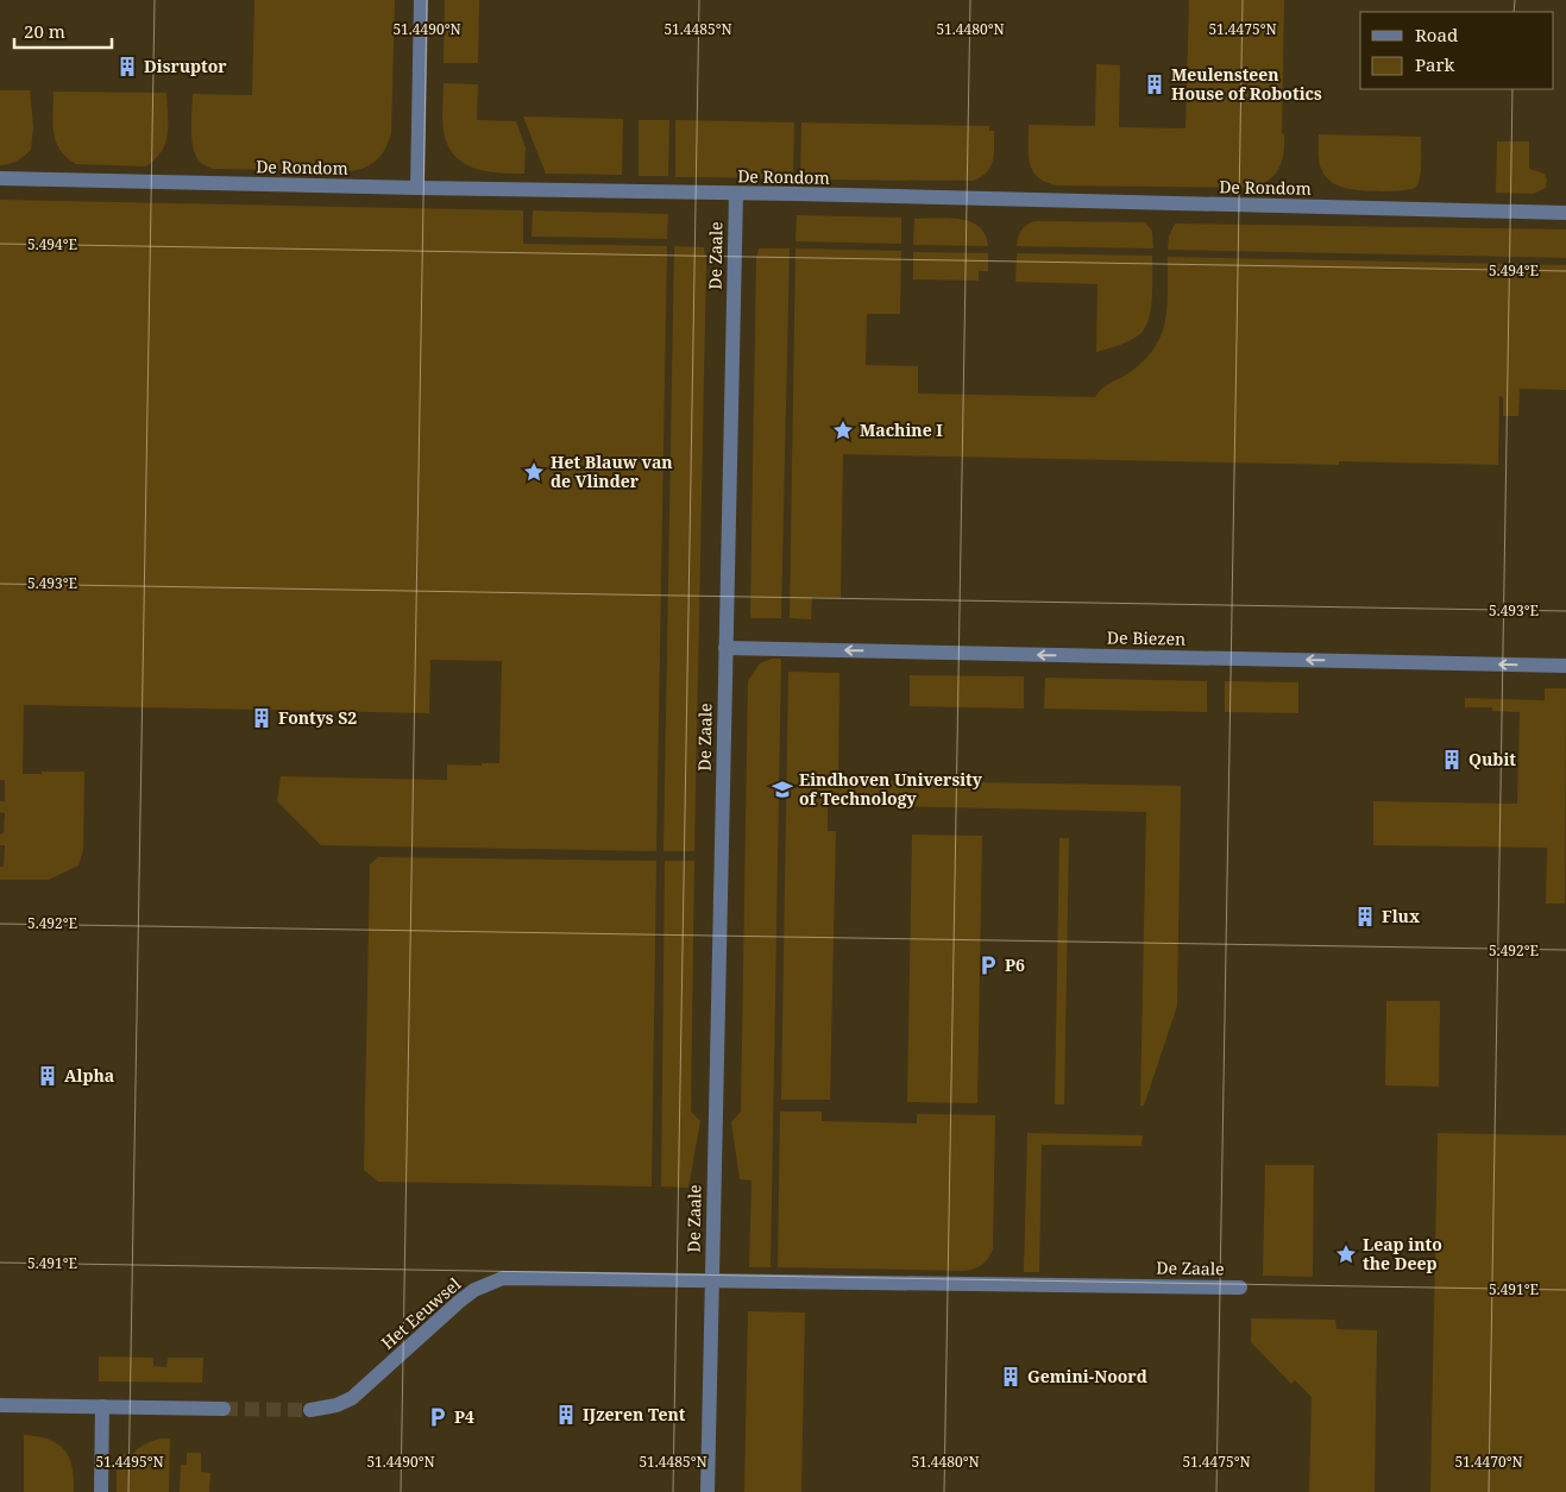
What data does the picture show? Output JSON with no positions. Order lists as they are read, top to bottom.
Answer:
{
  "streets": {
    "street": [
      "De Rondom",
      "De Zaale",
      "De Biezen",
      "Het Eeuwsel"
    ]
  },
  "crossings": [
    ["De Rondom", "De Zaale"],
    ["De Zaale", "De Biezen"],
    ["De Zaale", "Het Eeuwsel"]
  ],
  "one_way": ["De Biezen"],
  "places": {
    "building": [
      "Disruptor",
      "Meulensteen House of Robotics",
      "Fontys S2",
      "Qubit",
      "Flux",
      "Alpha",
      "Gemini-Noord",
      "IJzeren Tent"
    ],
    "place": ["Machine I", "Het Blauw van de Vlinder", "Leap into the Deep"],
    "school or university": ["Eindhoven University of Technology"],
    "parking": ["P6", "P4"]
  },
  "legend": ["Road", "Park"],
  "scale_bar": "20 m",
  "coordinates": [
    "51.4490°N",
    "51.4485°N",
    "51.4480°N",
    "51.4475°N",
    "5.494°E",
    "5.493°E",
    "5.492°E",
    "5.491°E",
    "51.4495°N",
    "51.4470°N"
  ]
}
